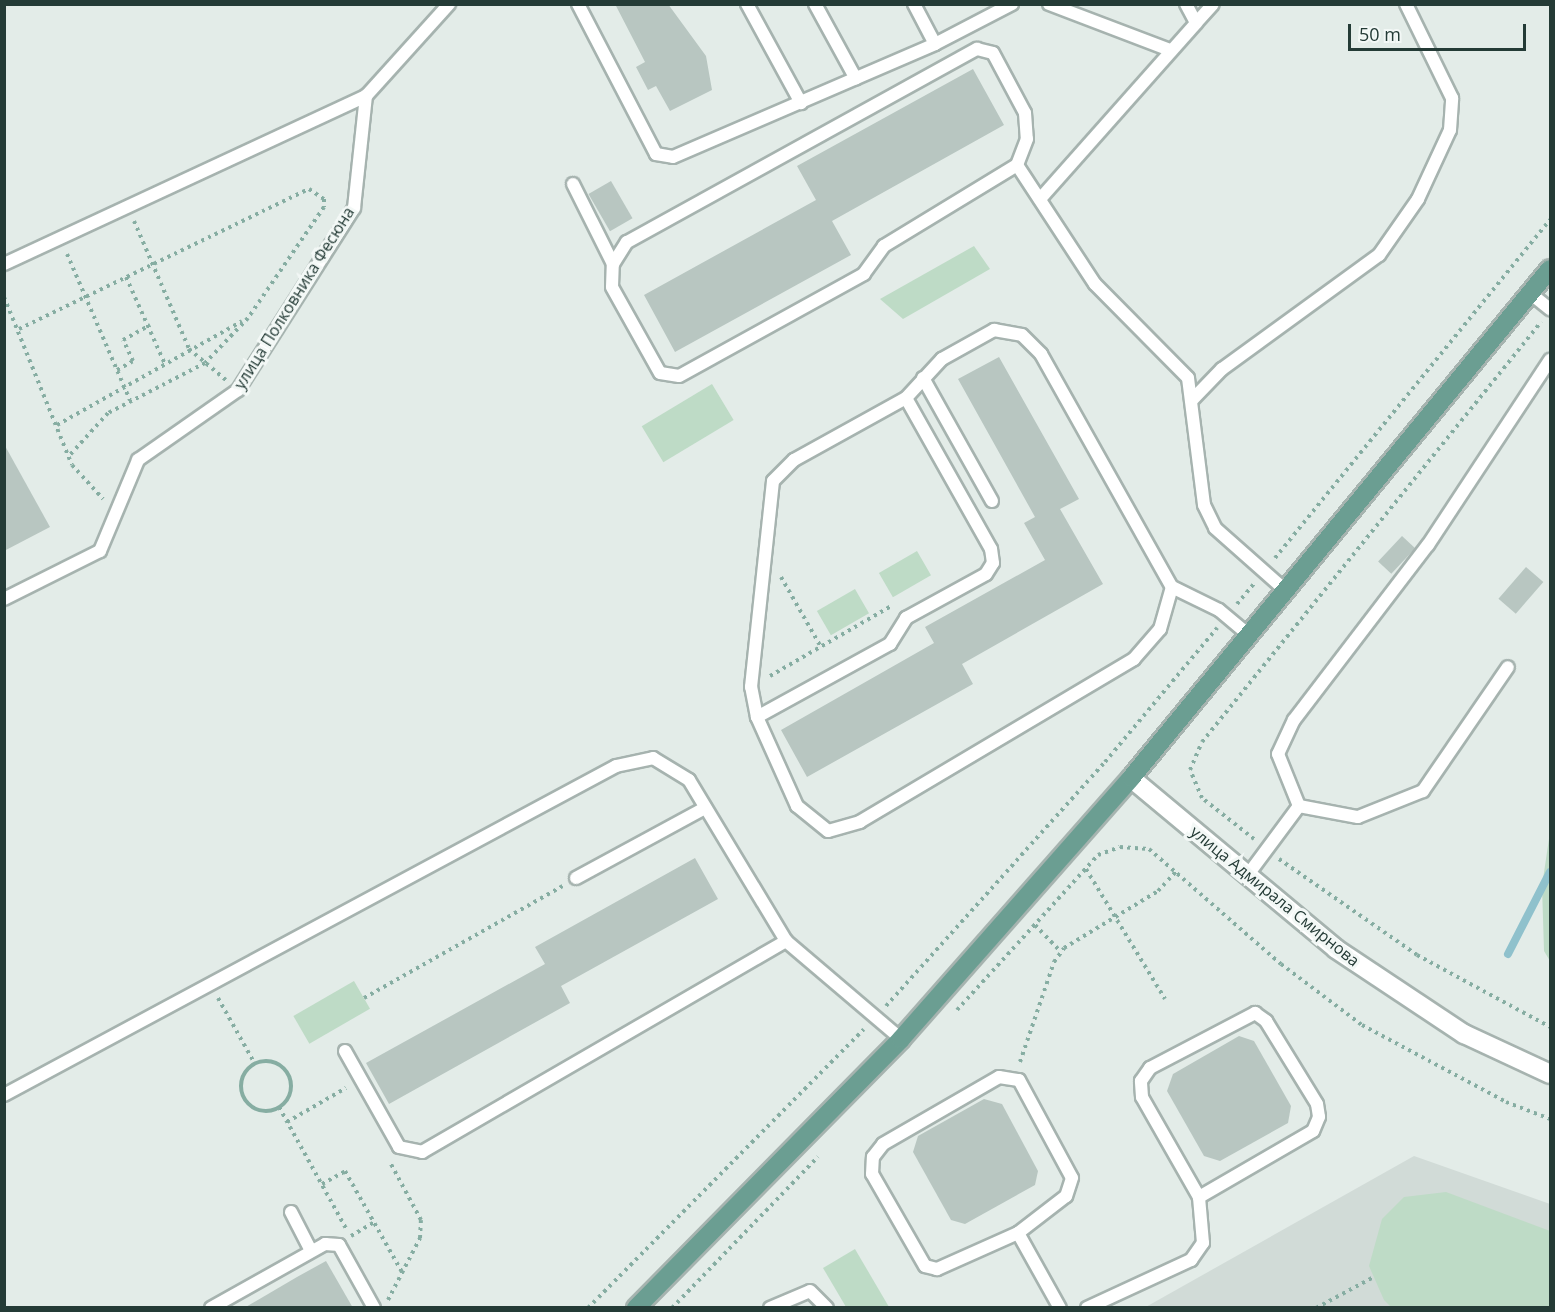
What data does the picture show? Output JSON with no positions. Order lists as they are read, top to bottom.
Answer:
{
  "streets": {
    "street": ["улица Адмирала Смирнова"],
    "lane": ["улица Полковника Фесюна"]
  },
  "scale_bar": "50 m"
}
